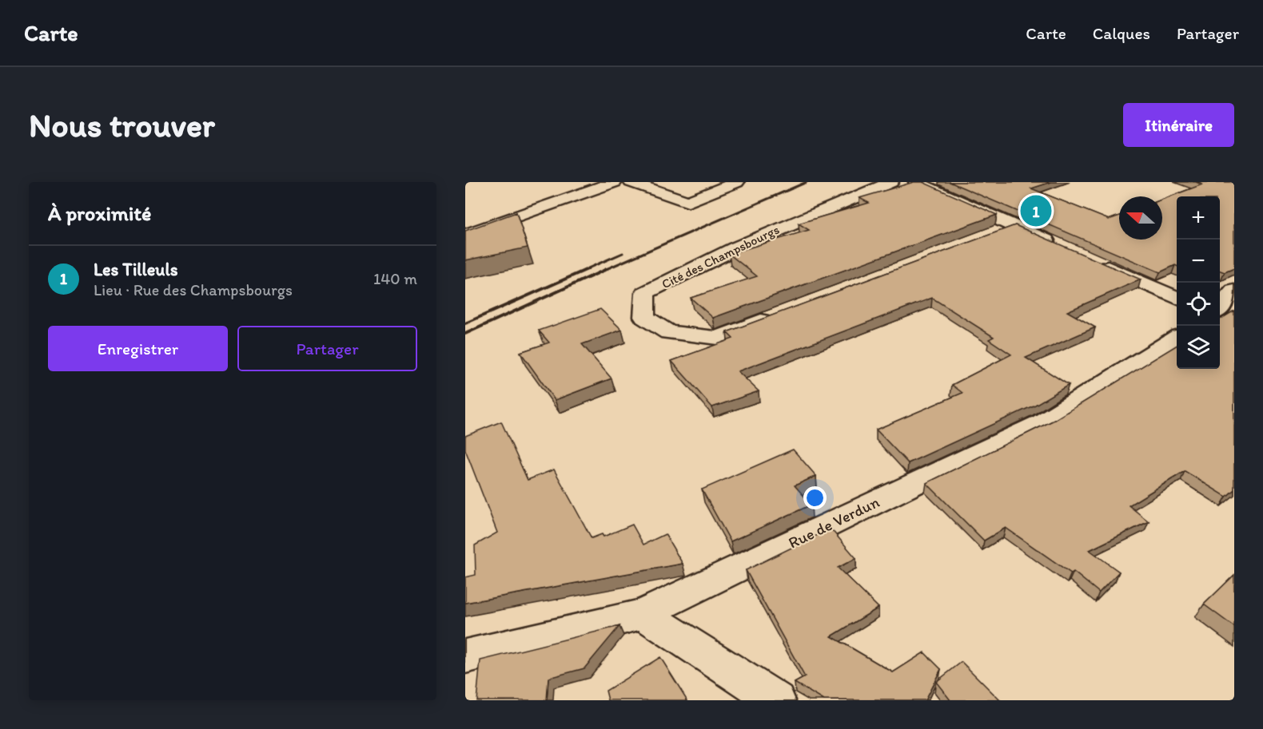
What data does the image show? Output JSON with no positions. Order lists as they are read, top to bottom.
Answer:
{
  "streets": {
    "street": ["Cité des Champsbourgs", "Rue de Verdun"]
  },
  "north": "left",
  "page": {
    "header": "Carte",
    "nav": ["Carte", "Calques", "Partager"],
    "buttons": [
      "Itinéraire",
      ["Enregistrer", "Partager"]
    ],
    "title": "Nous trouver",
    "heading": "À proximité",
    "pins": "1",
    "map_buttons": ["+", "−"],
    "list": [
      {
        "mark": "1",
        "name": "Les Tilleuls",
        "note": "Lieu · Rue des Champsbourgs",
        "value": "140 m"
      }
    ]
  }
}
